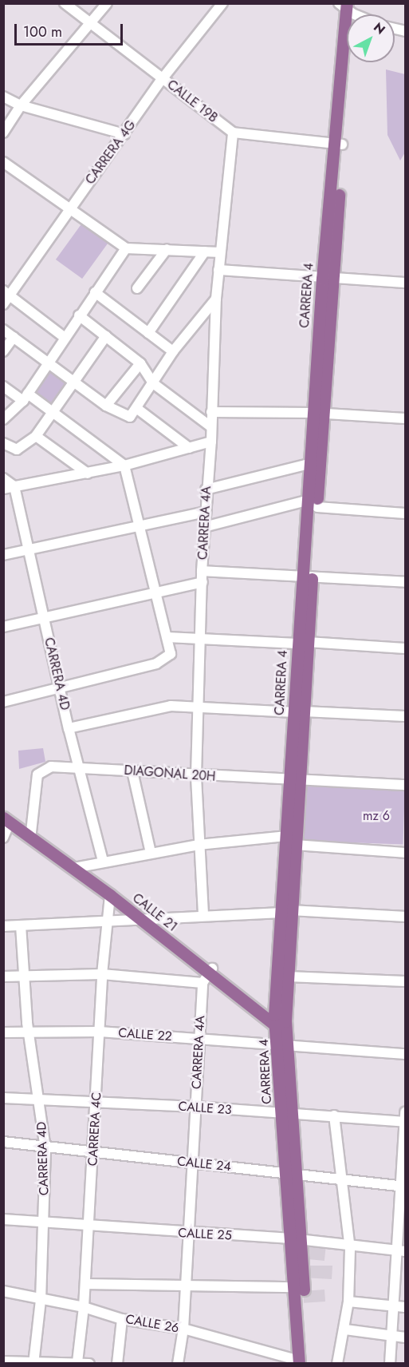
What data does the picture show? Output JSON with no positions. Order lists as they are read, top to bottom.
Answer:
{
  "streets": {
    "main road": ["CARRERA 4", "CALLE 21"],
    "street": [
      "CALLE 19B",
      "CARRERA 4G",
      "CARRERA 4A",
      "CARRERA 4D",
      "DIAGONAL 20H",
      "CALLE 22",
      "CALLE 23",
      "CARRERA 4C",
      "CALLE 24",
      "CALLE 25",
      "CALLE 26"
    ]
  },
  "crossings": [
    ["CALLE 19B", "CARRERA 4G"],
    ["CALLE 19B", "CARRERA 4A"],
    ["CARRERA 4", "DIAGONAL 20H"],
    ["CARRERA 4", "CALLE 21"],
    ["CARRERA 4", "CALLE 22"],
    ["CARRERA 4", "CALLE 23"],
    ["CARRERA 4", "CALLE 24"],
    ["CARRERA 4", "CALLE 25"],
    ["CARRERA 4", "CALLE 26"],
    ["CARRERA 4A", "DIAGONAL 20H"],
    ["CARRERA 4A", "CALLE 21"],
    ["CARRERA 4A", "CALLE 22"],
    ["CARRERA 4A", "CALLE 23"],
    ["CARRERA 4A", "CALLE 24"],
    ["CARRERA 4A", "CALLE 25"],
    ["CARRERA 4A", "CALLE 26"],
    ["CARRERA 4D", "DIAGONAL 20H"],
    ["CARRERA 4D", "CALLE 22"],
    ["CARRERA 4D", "CALLE 23"],
    ["CARRERA 4D", "CALLE 24"],
    ["CARRERA 4D", "CALLE 25"],
    ["CARRERA 4D", "CALLE 26"],
    ["DIAGONAL 20H", "CALLE 21"],
    ["CALLE 21", "CARRERA 4C"],
    ["CALLE 22", "CARRERA 4C"],
    ["CALLE 23", "CARRERA 4C"],
    ["CARRERA 4C", "CALLE 24"],
    ["CARRERA 4C", "CALLE 25"],
    ["CARRERA 4C", "CALLE 26"]
  ],
  "parks": ["mz 6"],
  "scale_bar": "100 m",
  "north": "top right"
}
